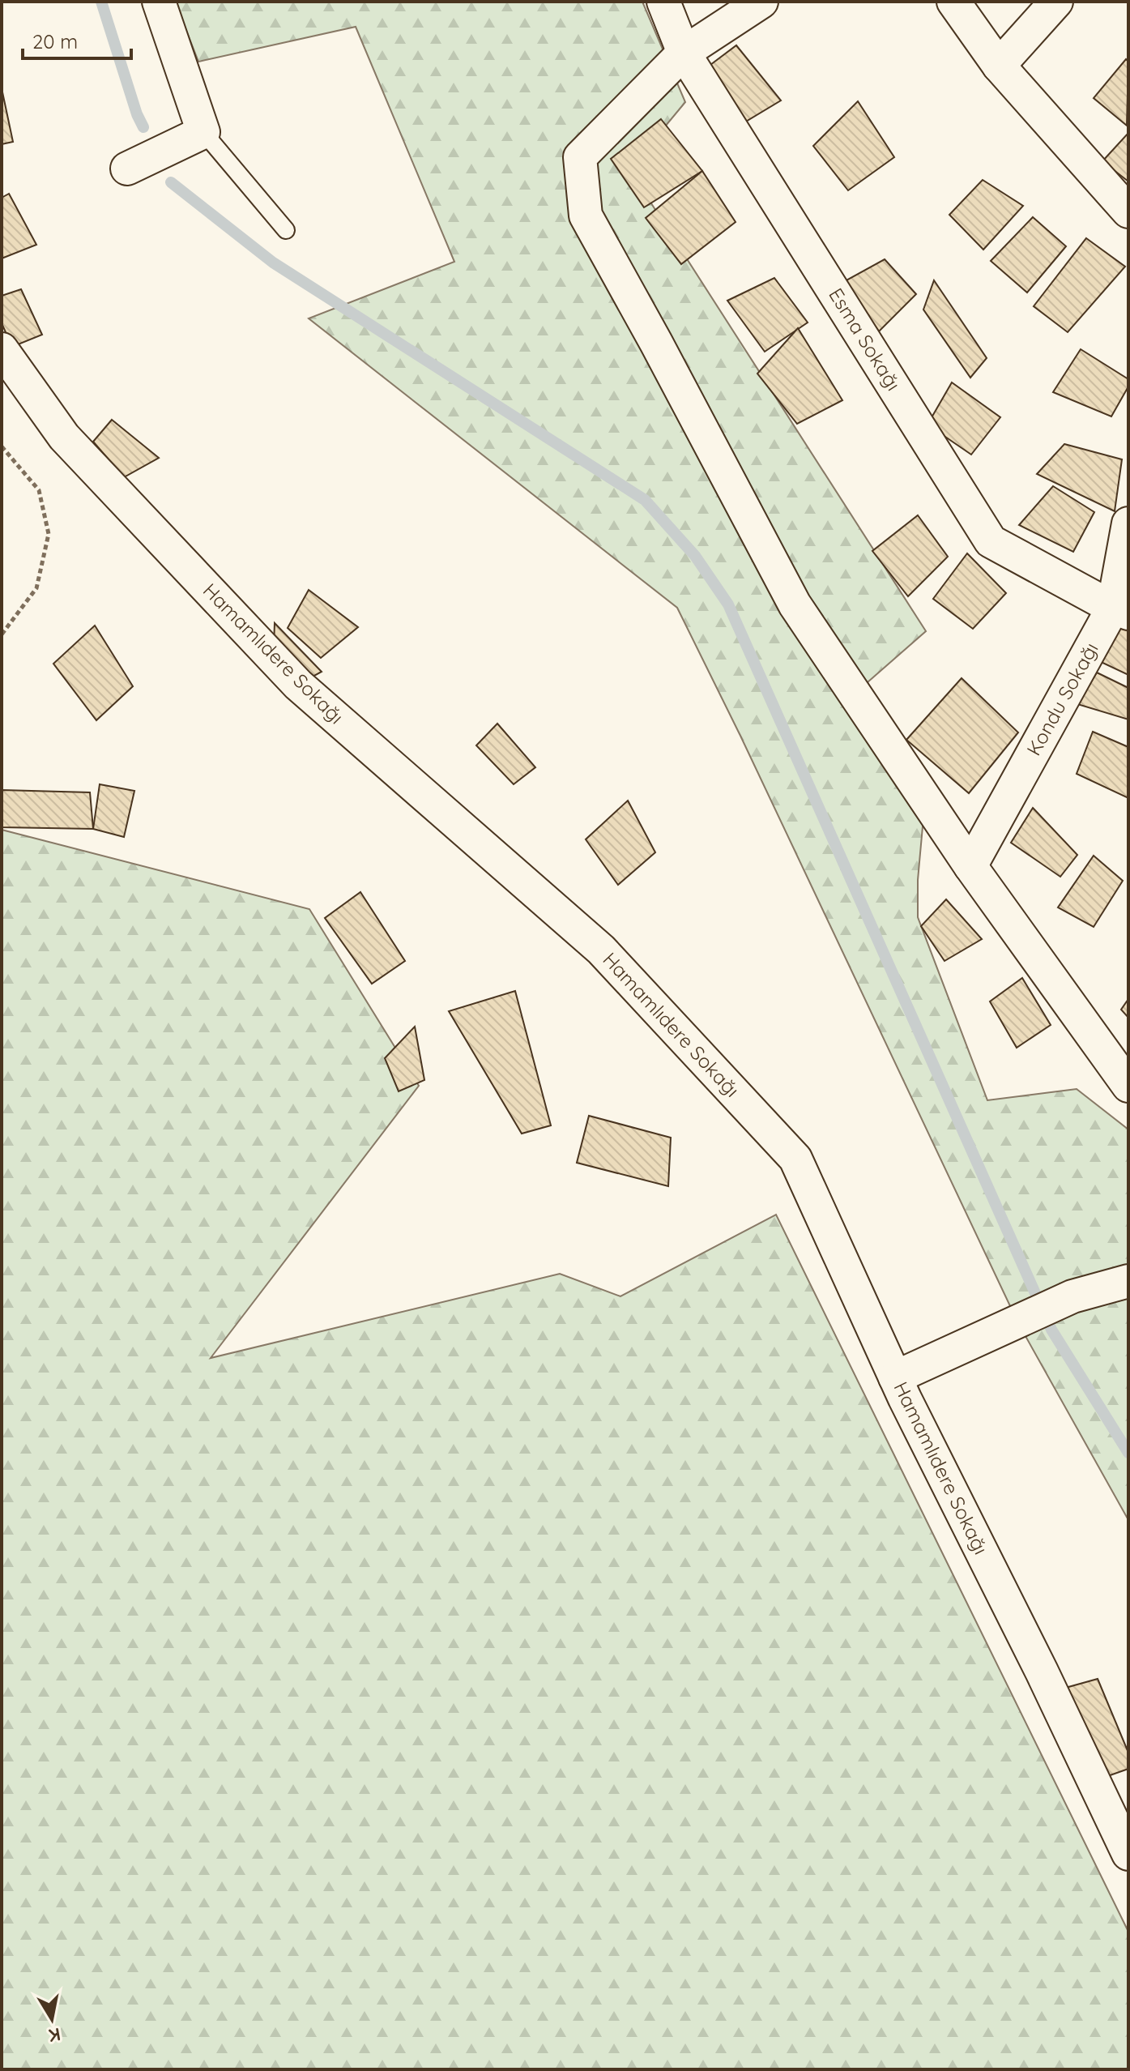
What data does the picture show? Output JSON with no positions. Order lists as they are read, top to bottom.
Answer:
{
  "streets": {
    "street": ["Esma Sokağı", "Hamamlıdere Sokağı", "Kondu Sokağı"]
  },
  "crossings": [
    ["Esma Sokağı", "Kondu Sokağı"]
  ],
  "scale_bar": "20 m",
  "north": "bottom"
}
